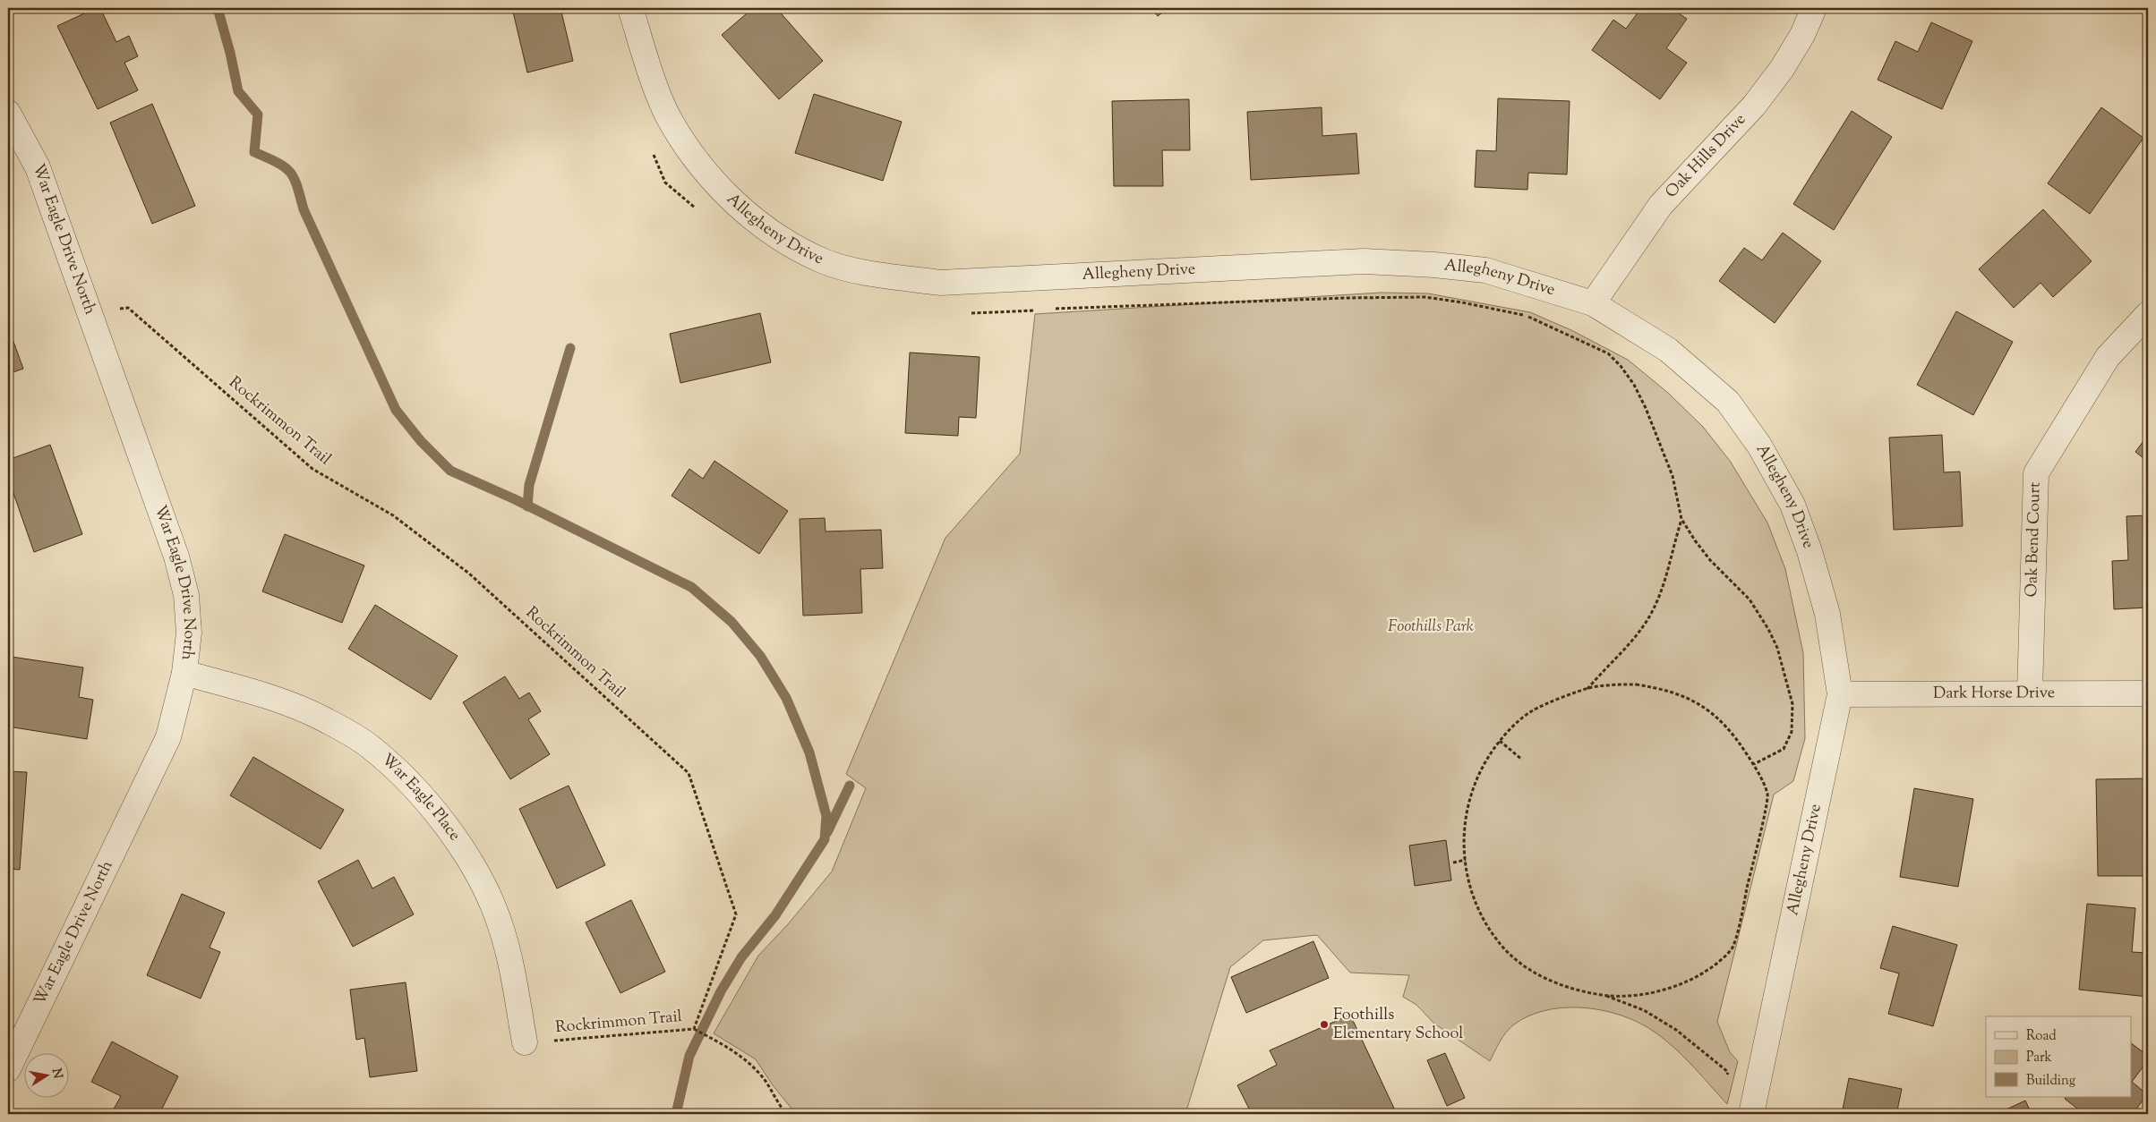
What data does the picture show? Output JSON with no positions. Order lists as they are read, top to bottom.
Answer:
{
  "streets": {
    "street": [
      "Oak Hills Drive",
      "Allegheny Drive",
      "War Eagle Drive North",
      "Oak Bend Court",
      "Dark Horse Drive",
      "War Eagle Place"
    ],
    "path": ["Rockrimmon Trail"]
  },
  "crossings": [
    ["Oak Hills Drive", "Allegheny Drive"],
    ["Allegheny Drive", "Dark Horse Drive"],
    ["War Eagle Drive North", "Rockrimmon Trail"],
    ["War Eagle Drive North", "War Eagle Place"],
    ["Rockrimmon Trail", "War Eagle Place"],
    ["Oak Bend Court", "Dark Horse Drive"]
  ],
  "parks": ["Foothills Park"],
  "places": ["Foothills Elementary School"],
  "legend": ["Road", "Park", "Building"],
  "north": "right"
}
